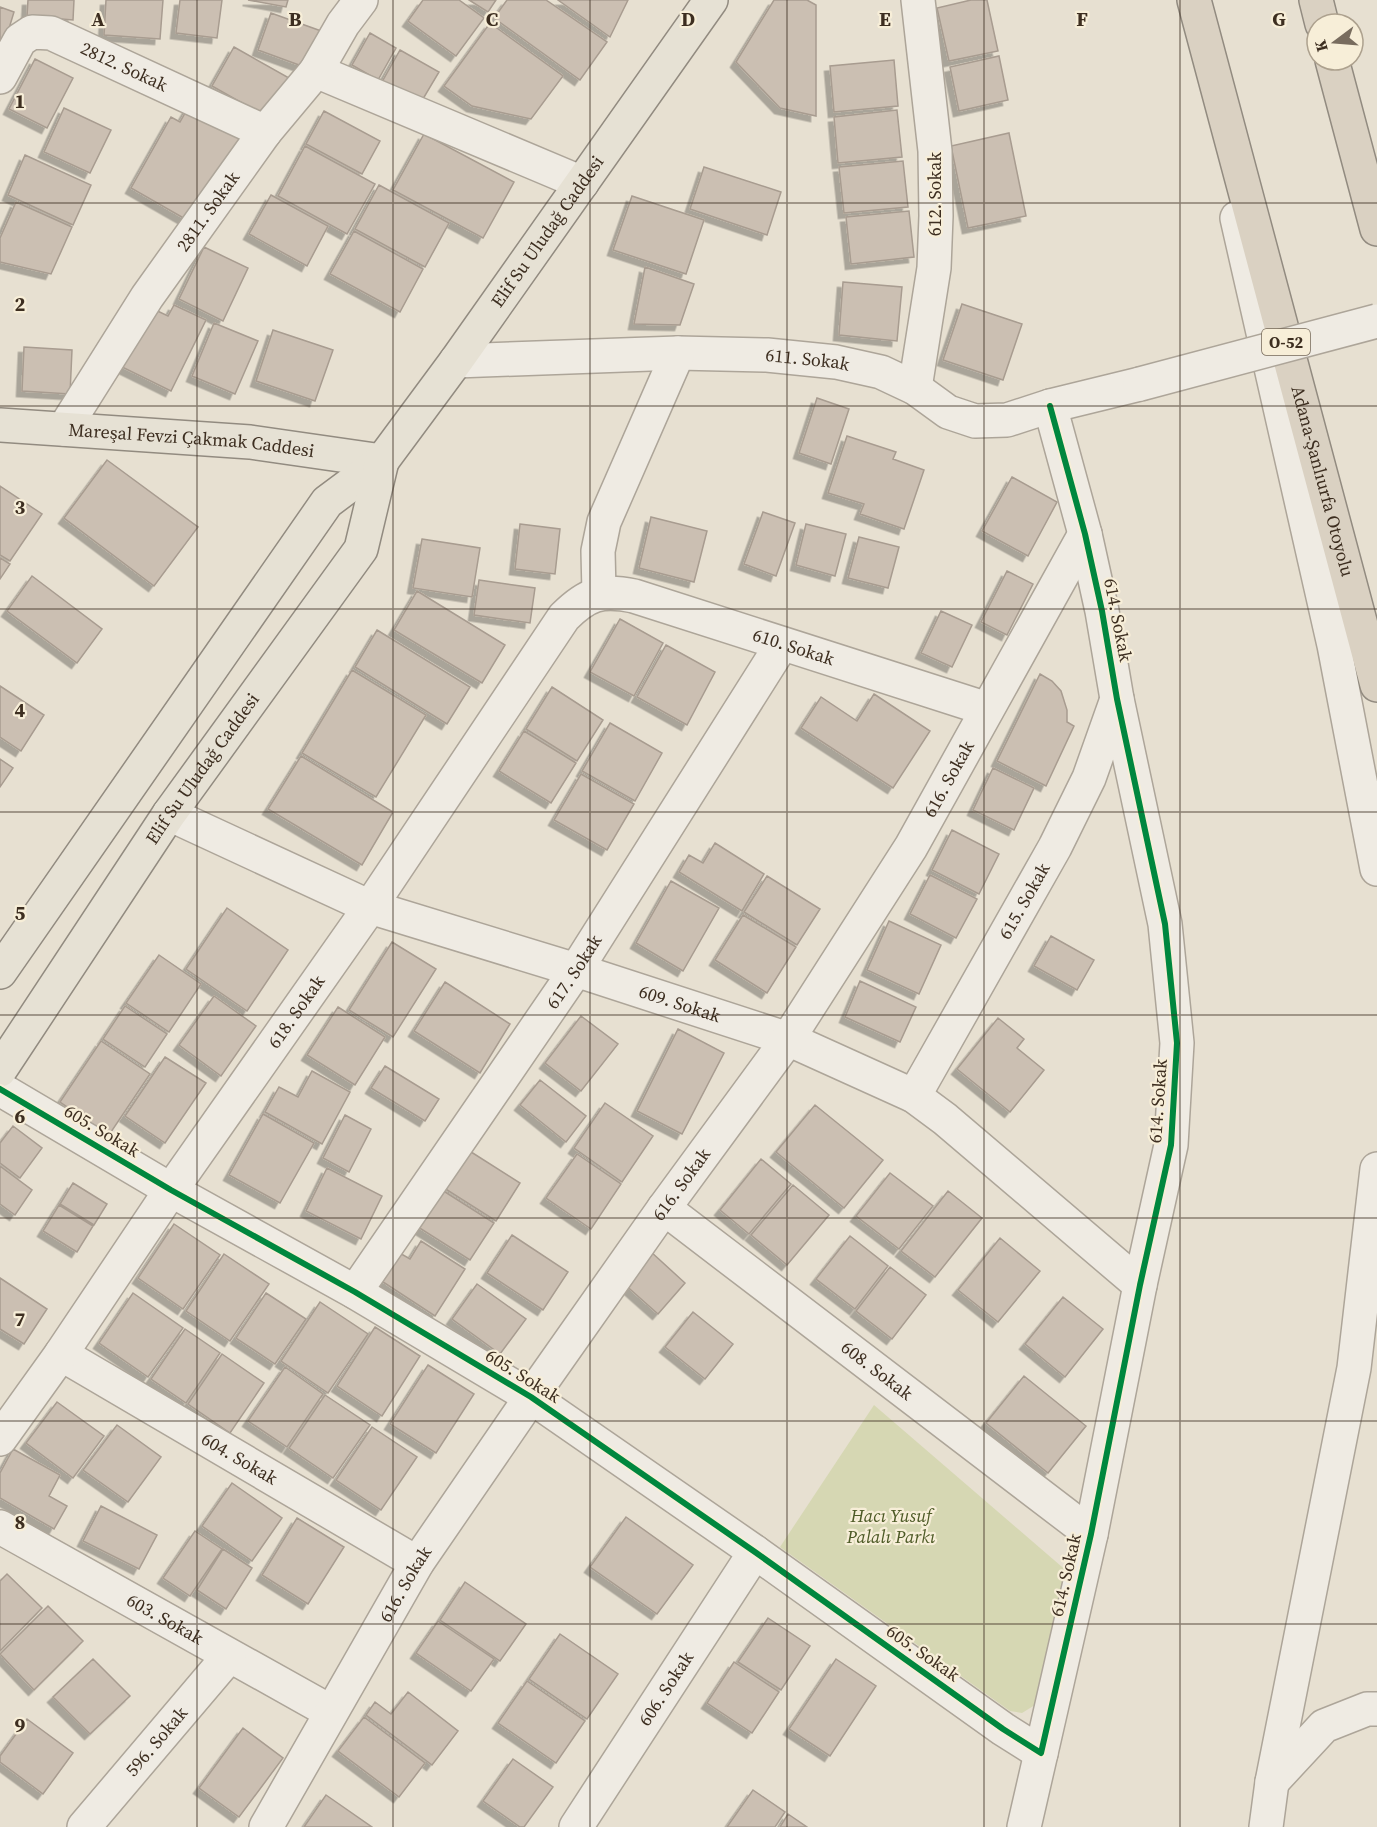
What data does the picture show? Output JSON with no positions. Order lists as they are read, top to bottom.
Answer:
{
  "streets": {
    "highway": ["O-52", "Adana-Şanlıurfa Otoyolu"],
    "main road": ["Elif Su Uludağ Caddesi", "Mareşal Fevzi Çakmak Caddesi"],
    "street": [
      "2812. Sokak",
      "612. Sokak",
      "2811. Sokak",
      "611. Sokak",
      "614. Sokak",
      "610. Sokak",
      "616. Sokak",
      "615. Sokak",
      "617. Sokak",
      "609. Sokak",
      "618. Sokak",
      "605. Sokak",
      "608. Sokak",
      "604. Sokak",
      "603. Sokak",
      "606. Sokak",
      "596. Sokak"
    ]
  },
  "crossings": [
    ["2812. Sokak", "2811. Sokak"],
    ["612. Sokak", "611. Sokak"],
    ["2811. Sokak", "Mareşal Fevzi Çakmak Caddesi"],
    ["Elif Su Uludağ Caddesi", "611. Sokak"],
    ["Elif Su Uludağ Caddesi", "Mareşal Fevzi Çakmak Caddesi"],
    ["Elif Su Uludağ Caddesi", "609. Sokak"],
    ["611. Sokak", "614. Sokak"],
    ["614. Sokak", "616. Sokak"],
    ["614. Sokak", "615. Sokak"],
    ["614. Sokak", "609. Sokak"],
    ["614. Sokak", "605. Sokak"],
    ["614. Sokak", "608. Sokak"],
    ["610. Sokak", "616. Sokak"],
    ["610. Sokak", "617. Sokak"],
    ["610. Sokak", "618. Sokak"],
    ["616. Sokak", "609. Sokak"],
    ["616. Sokak", "605. Sokak"],
    ["616. Sokak", "608. Sokak"],
    ["616. Sokak", "604. Sokak"],
    ["616. Sokak", "603. Sokak"],
    ["615. Sokak", "609. Sokak"],
    ["617. Sokak", "609. Sokak"],
    ["617. Sokak", "605. Sokak"],
    ["609. Sokak", "618. Sokak"],
    ["618. Sokak", "605. Sokak"],
    ["618. Sokak", "604. Sokak"],
    ["605. Sokak", "606. Sokak"],
    ["603. Sokak", "596. Sokak"]
  ],
  "parks": ["Hacı Yusuf Palalı Parkı"],
  "north": "left",
  "grid": {
    "columns": [
      "A",
      "B",
      "C",
      "D",
      "E",
      "F",
      "G"
    ],
    "rows": [
      "1",
      "2",
      "3",
      "4",
      "5",
      "6",
      "7",
      "8",
      "9"
    ]
  }
}
